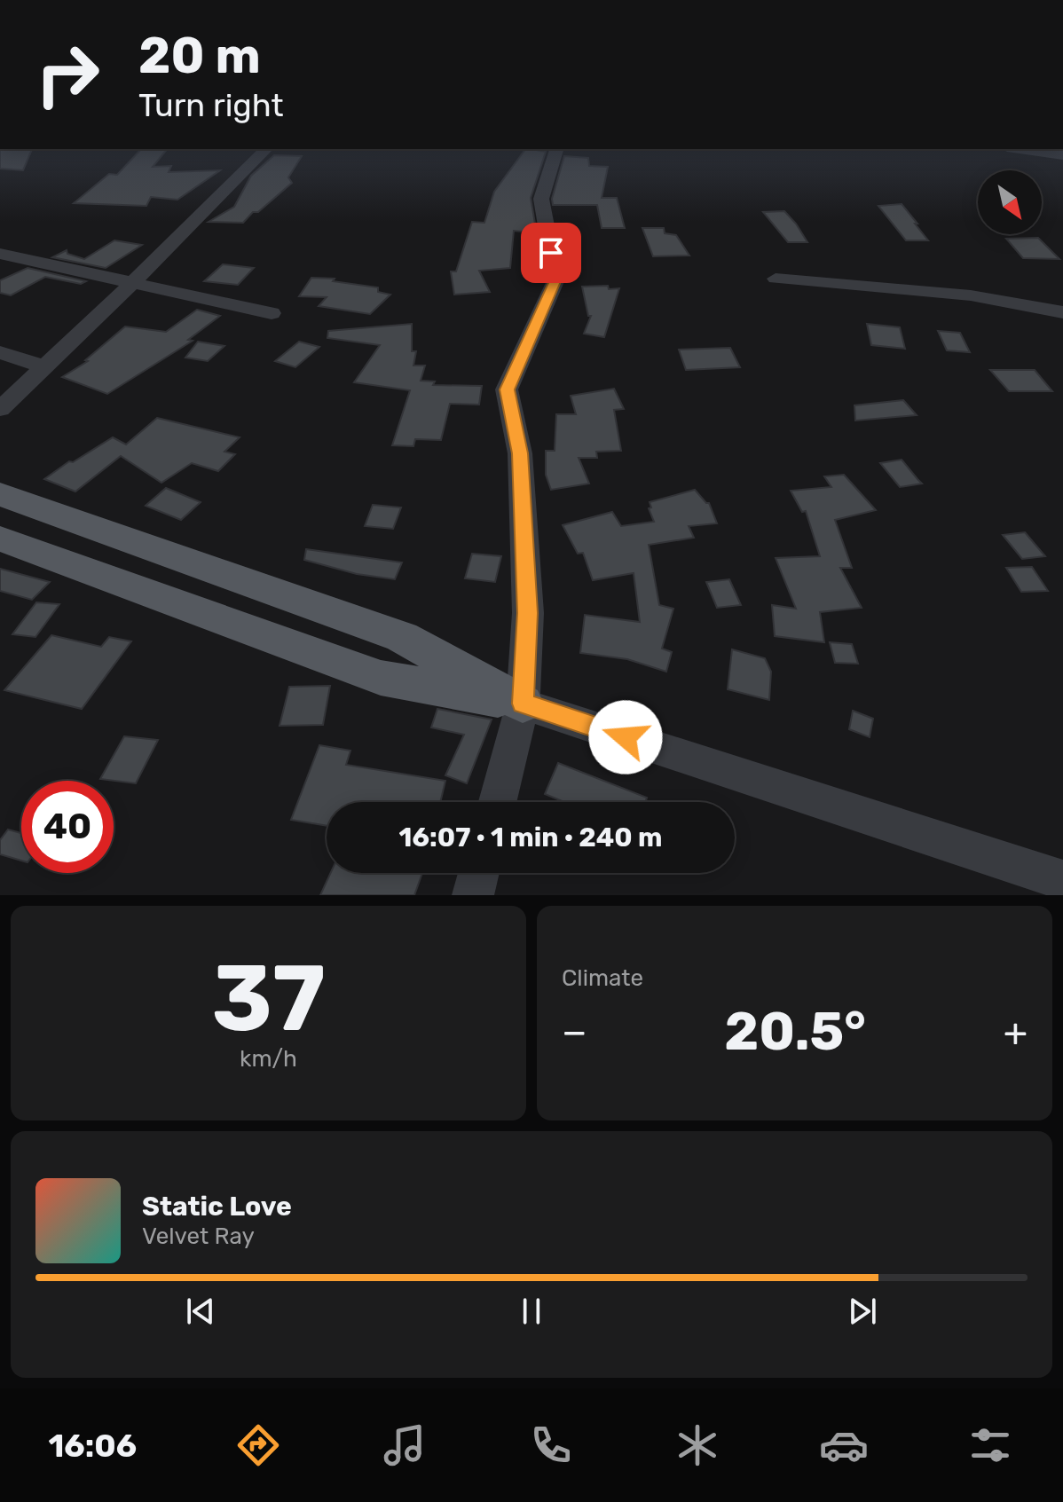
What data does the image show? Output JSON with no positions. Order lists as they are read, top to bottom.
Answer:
{
  "north": "bottom right",
  "page": {
    "turn": ["20 m", "Turn right"],
    "limit": "40",
    "trip": "16:07 · 1 min · 240 m",
    "tile": [
      ["37", "km/h"],
      "Climate"
    ],
    "heat": ["−", "20.5°", "+"],
    "song": ["Static Love", "Velvet Ray"],
    "tabs": "16:06"
  }
}
